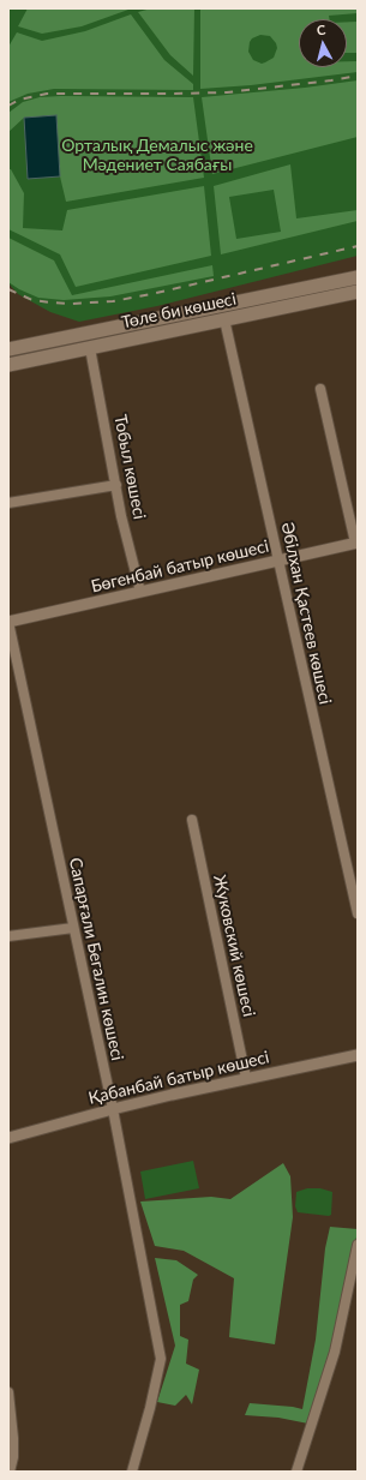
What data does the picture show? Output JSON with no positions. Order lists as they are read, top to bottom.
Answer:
{
  "streets": {
    "main road": ["Төле би көшесі"],
    "street": [
      "Тобыл көшесі",
      "Бөгенбай батыр көшесі",
      "Әбілхан Қастеев көшесі",
      "Жуковский көшесі",
      "Сапарғали Бегалин көшесі",
      "Қабанбай батыр көшесі"
    ]
  },
  "crossings": [
    ["Төле би көшесі", "Тобыл көшесі"],
    ["Төле би көшесі", "Әбілхан Қастеев көшесі"],
    ["Тобыл көшесі", "Бөгенбай батыр көшесі"],
    ["Бөгенбай батыр көшесі", "Әбілхан Қастеев көшесі"],
    ["Бөгенбай батыр көшесі", "Сапарғали Бегалин көшесі"],
    ["Жуковский көшесі", "Қабанбай батыр көшесі"],
    ["Сапарғали Бегалин көшесі", "Қабанбай батыр көшесі"]
  ],
  "parks": ["Орталық Демалыс және Мәдениет Саябағы"],
  "north": "top"
}
